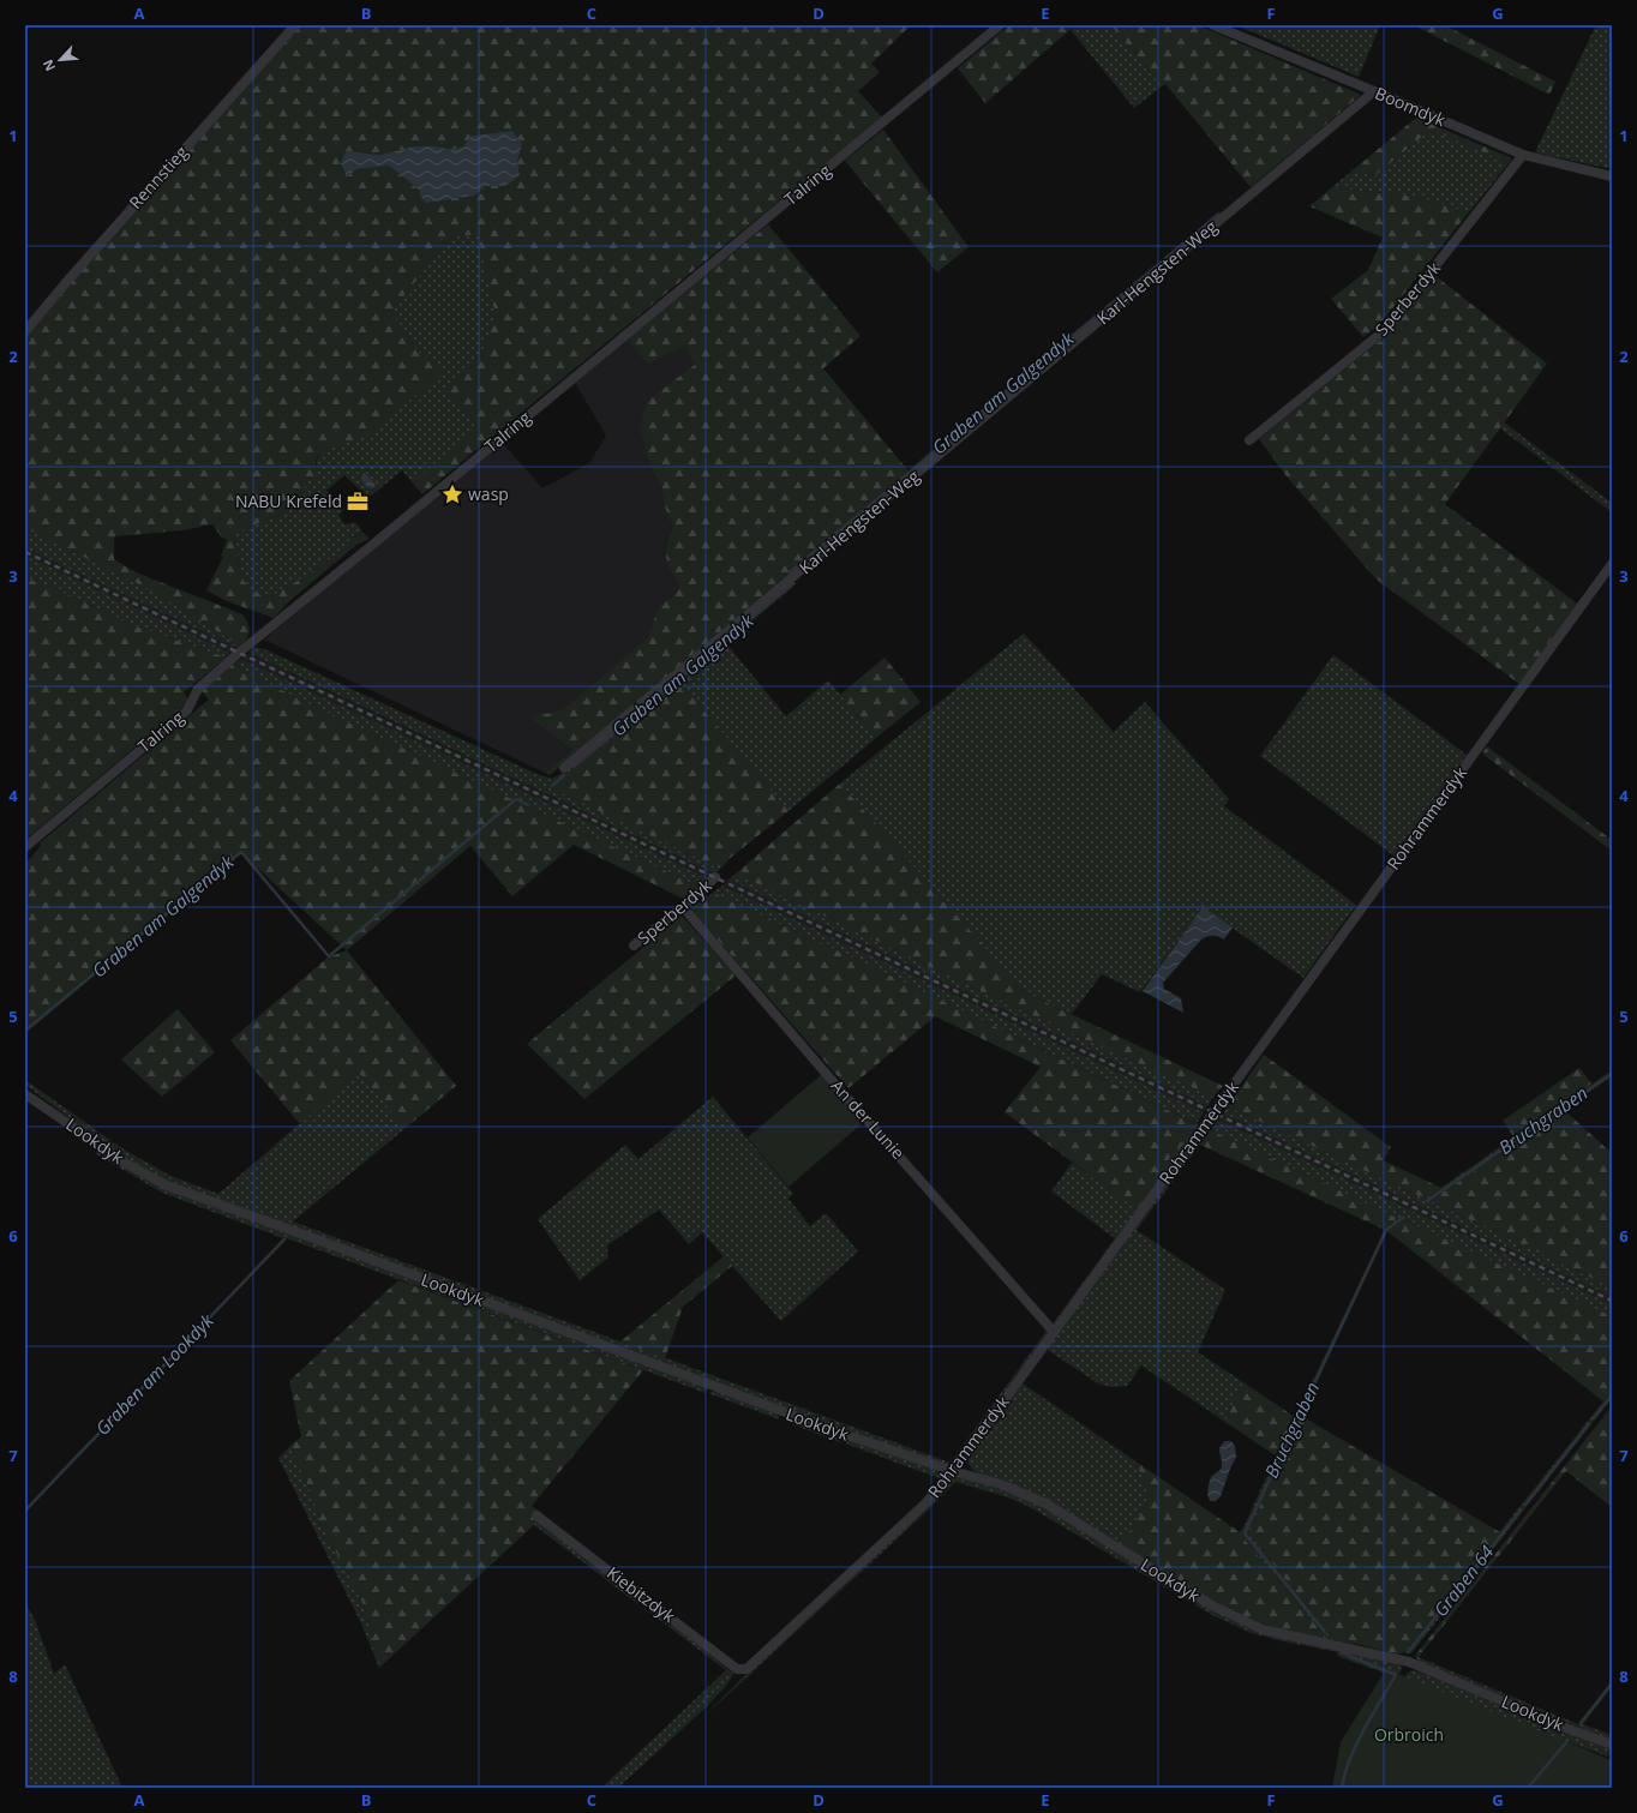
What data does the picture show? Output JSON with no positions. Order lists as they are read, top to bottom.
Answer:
{
  "streets": {
    "street": [
      "Boomdyk",
      "Rennstieg",
      "Talring",
      "Karl-Hengsten-Weg",
      "Sperberdyk",
      "Rohrammerdyk",
      "An der Lunie",
      "Lookdyk",
      "Kiebitzdyk"
    ]
  },
  "crossings": [
    ["Boomdyk", "Karl-Hengsten-Weg"],
    ["Boomdyk", "Sperberdyk"],
    ["Sperberdyk", "An der Lunie"],
    ["Rohrammerdyk", "An der Lunie"],
    ["Rohrammerdyk", "Lookdyk"],
    ["Rohrammerdyk", "Kiebitzdyk"]
  ],
  "water": [
    "Graben am Galgendyk",
    "Bruchgraben",
    "Graben am Lookdyk",
    "Graben 64"
  ],
  "parks": ["Orbroich"],
  "places": {
    "place": ["wasp"],
    "office": ["NABU Krefeld"]
  },
  "north": "bottom left",
  "grid": {
    "columns": [
      "A",
      "B",
      "C",
      "D",
      "E",
      "F",
      "G"
    ],
    "rows": [
      "1",
      "2",
      "3",
      "4",
      "5",
      "6",
      "7",
      "8"
    ]
  }
}
